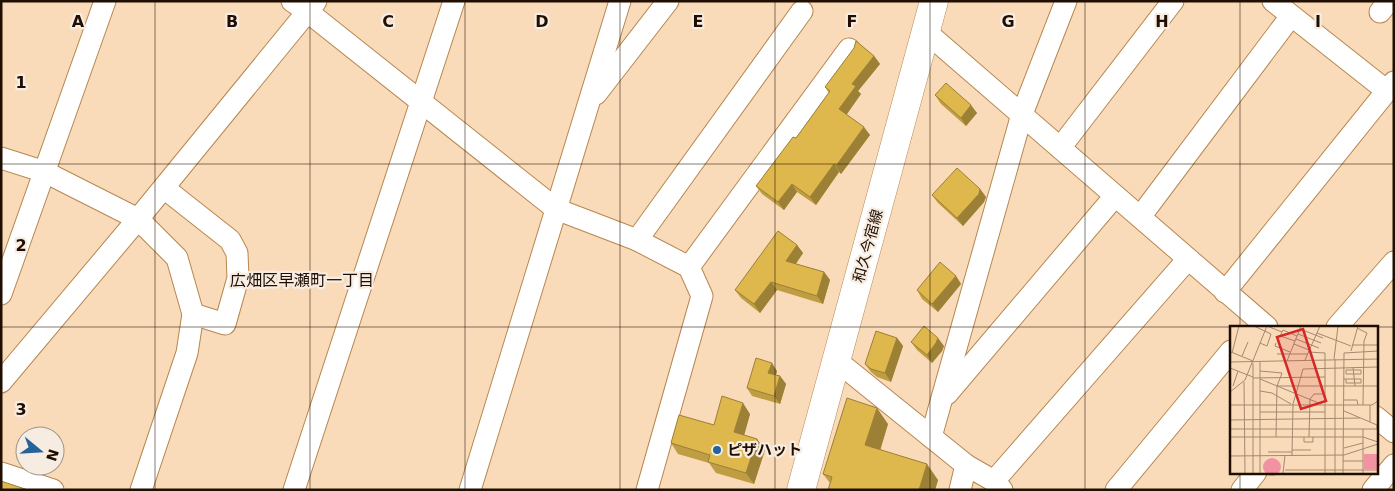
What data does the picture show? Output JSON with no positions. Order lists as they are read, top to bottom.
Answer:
{
  "streets": {
    "main road": ["和久今宿線"]
  },
  "districts": ["広畑区早瀬町一丁目"],
  "places": ["ピザハット"],
  "north": "right",
  "grid": {
    "columns": [
      "A",
      "B",
      "C",
      "D",
      "E",
      "F",
      "G",
      "H",
      "I"
    ],
    "rows": ["1", "2", "3"]
  }
}
